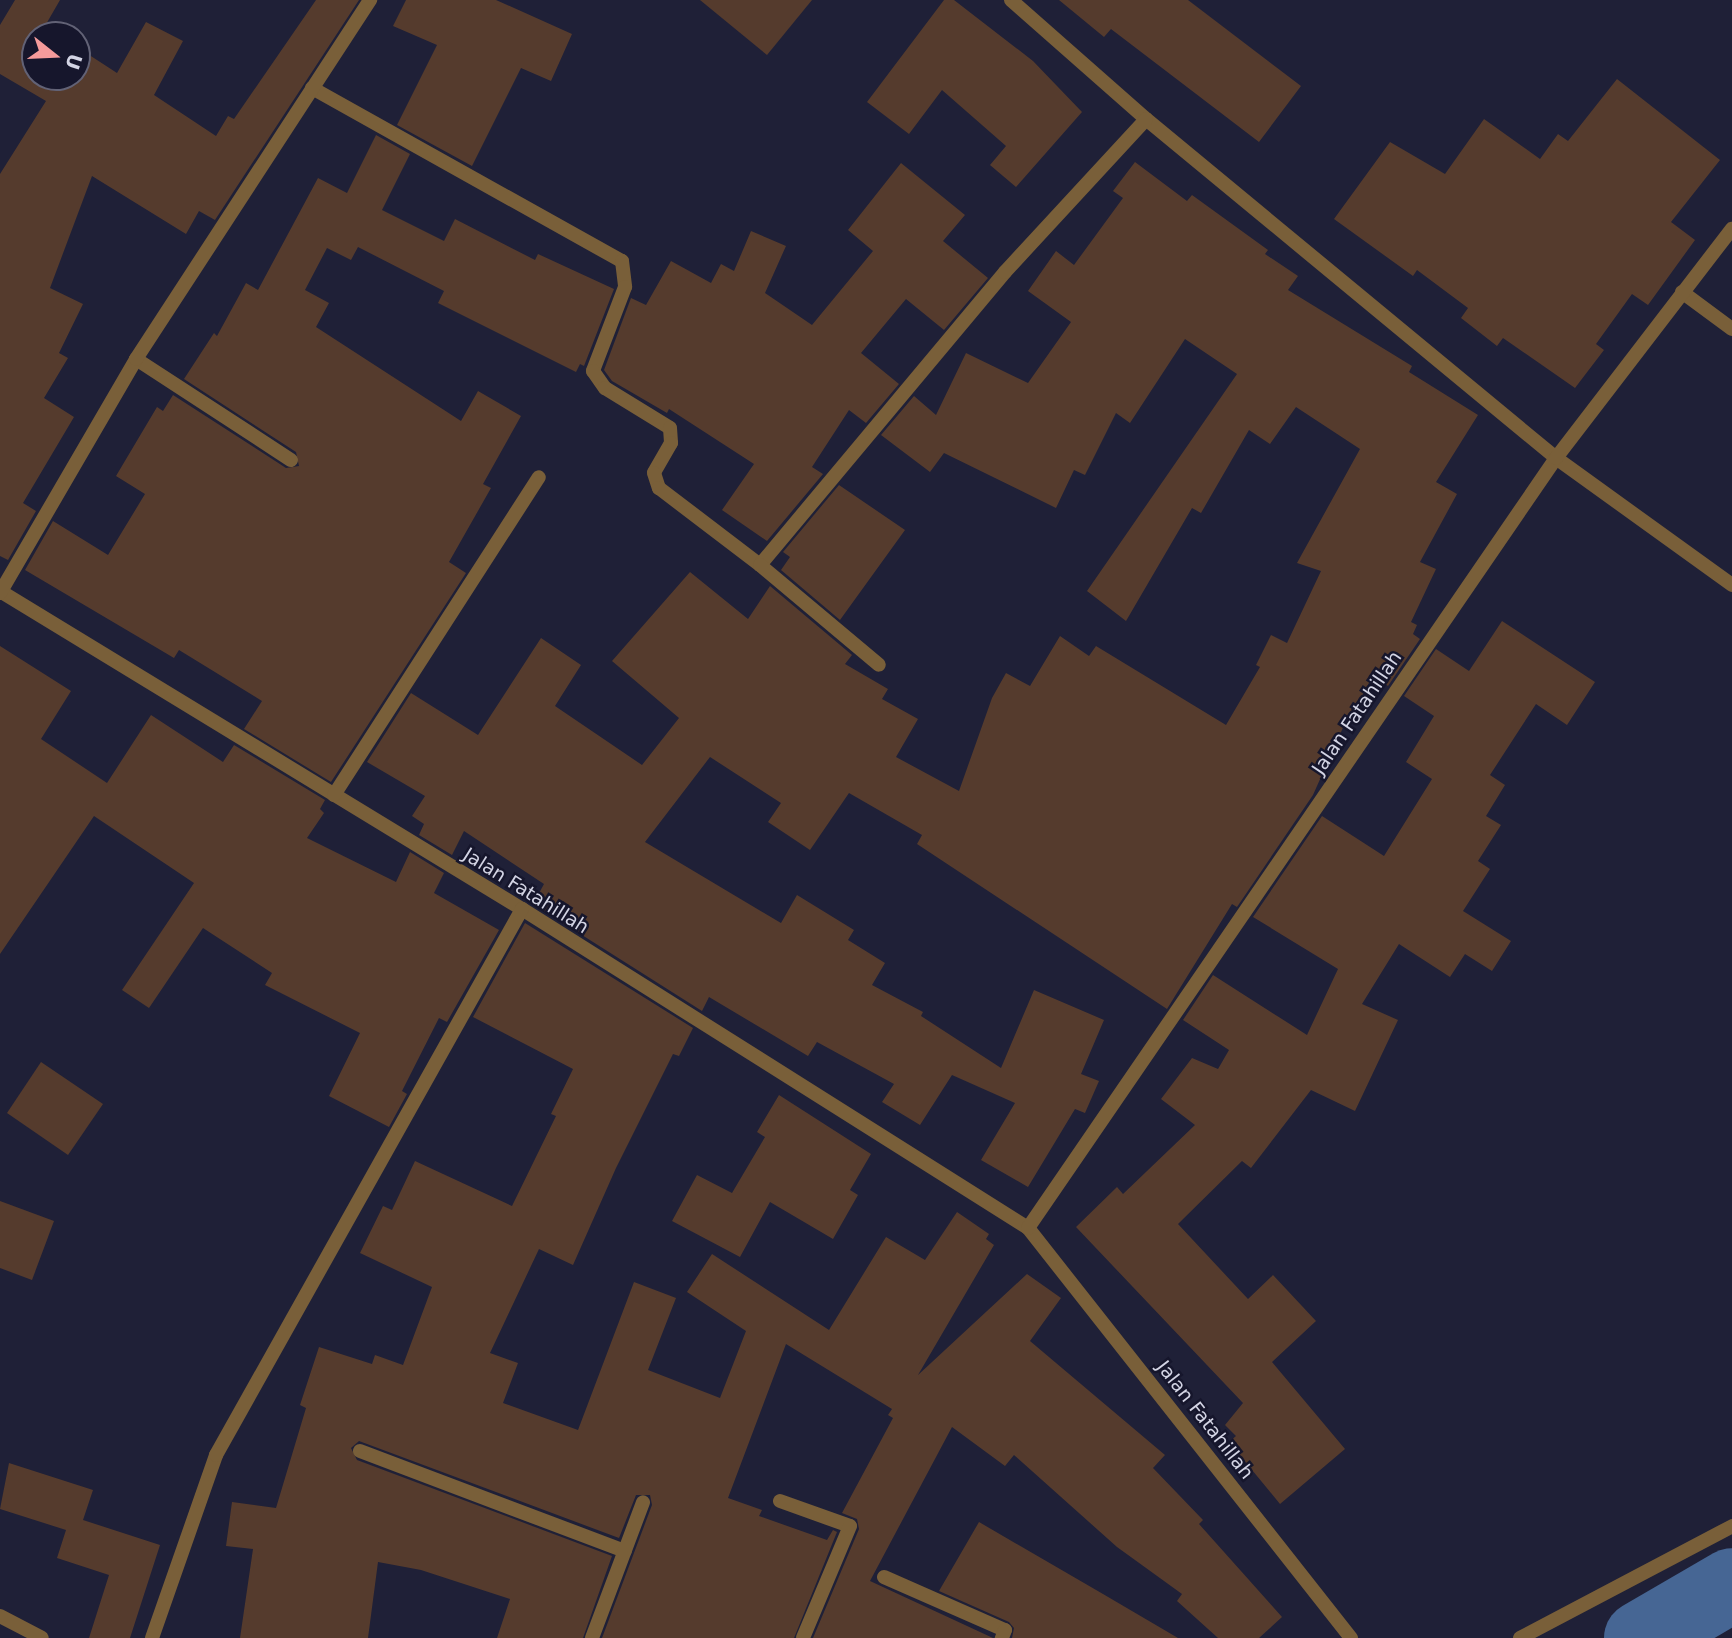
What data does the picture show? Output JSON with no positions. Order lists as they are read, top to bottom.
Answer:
{
  "streets": {
    "street": ["Jalan Fatahillah"]
  },
  "north": "right"
}
